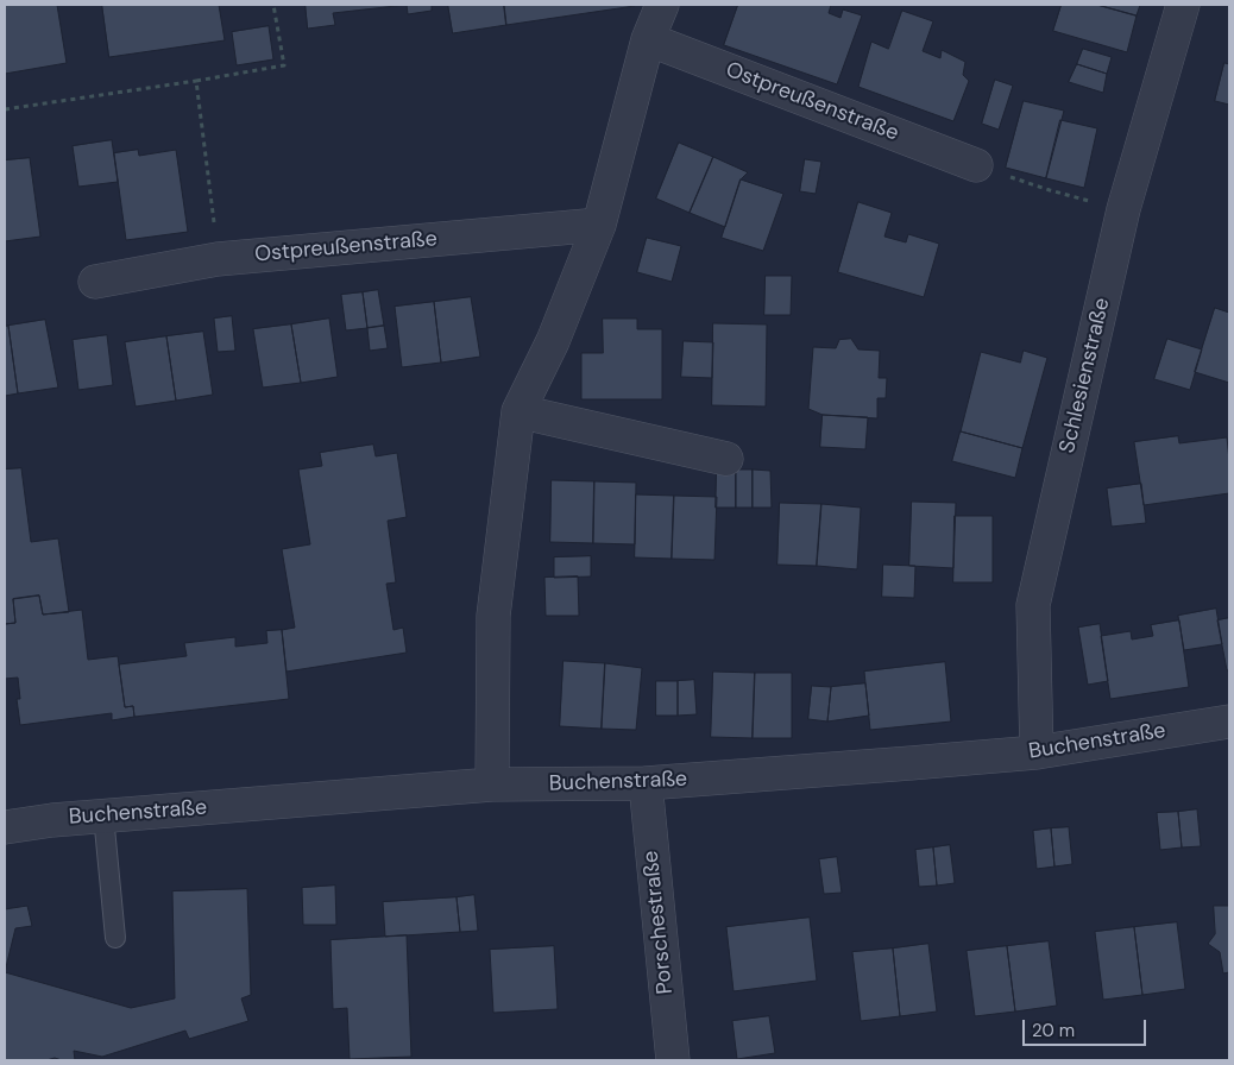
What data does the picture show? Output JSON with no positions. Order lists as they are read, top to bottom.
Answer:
{
  "streets": {
    "street": [
      "Ostpreußenstraße",
      "Schlesienstraße",
      "Buchenstraße",
      "Porschestraße"
    ]
  },
  "crossings": [
    ["Schlesienstraße", "Buchenstraße"],
    ["Buchenstraße", "Porschestraße"]
  ],
  "scale_bar": "20 m"
}
